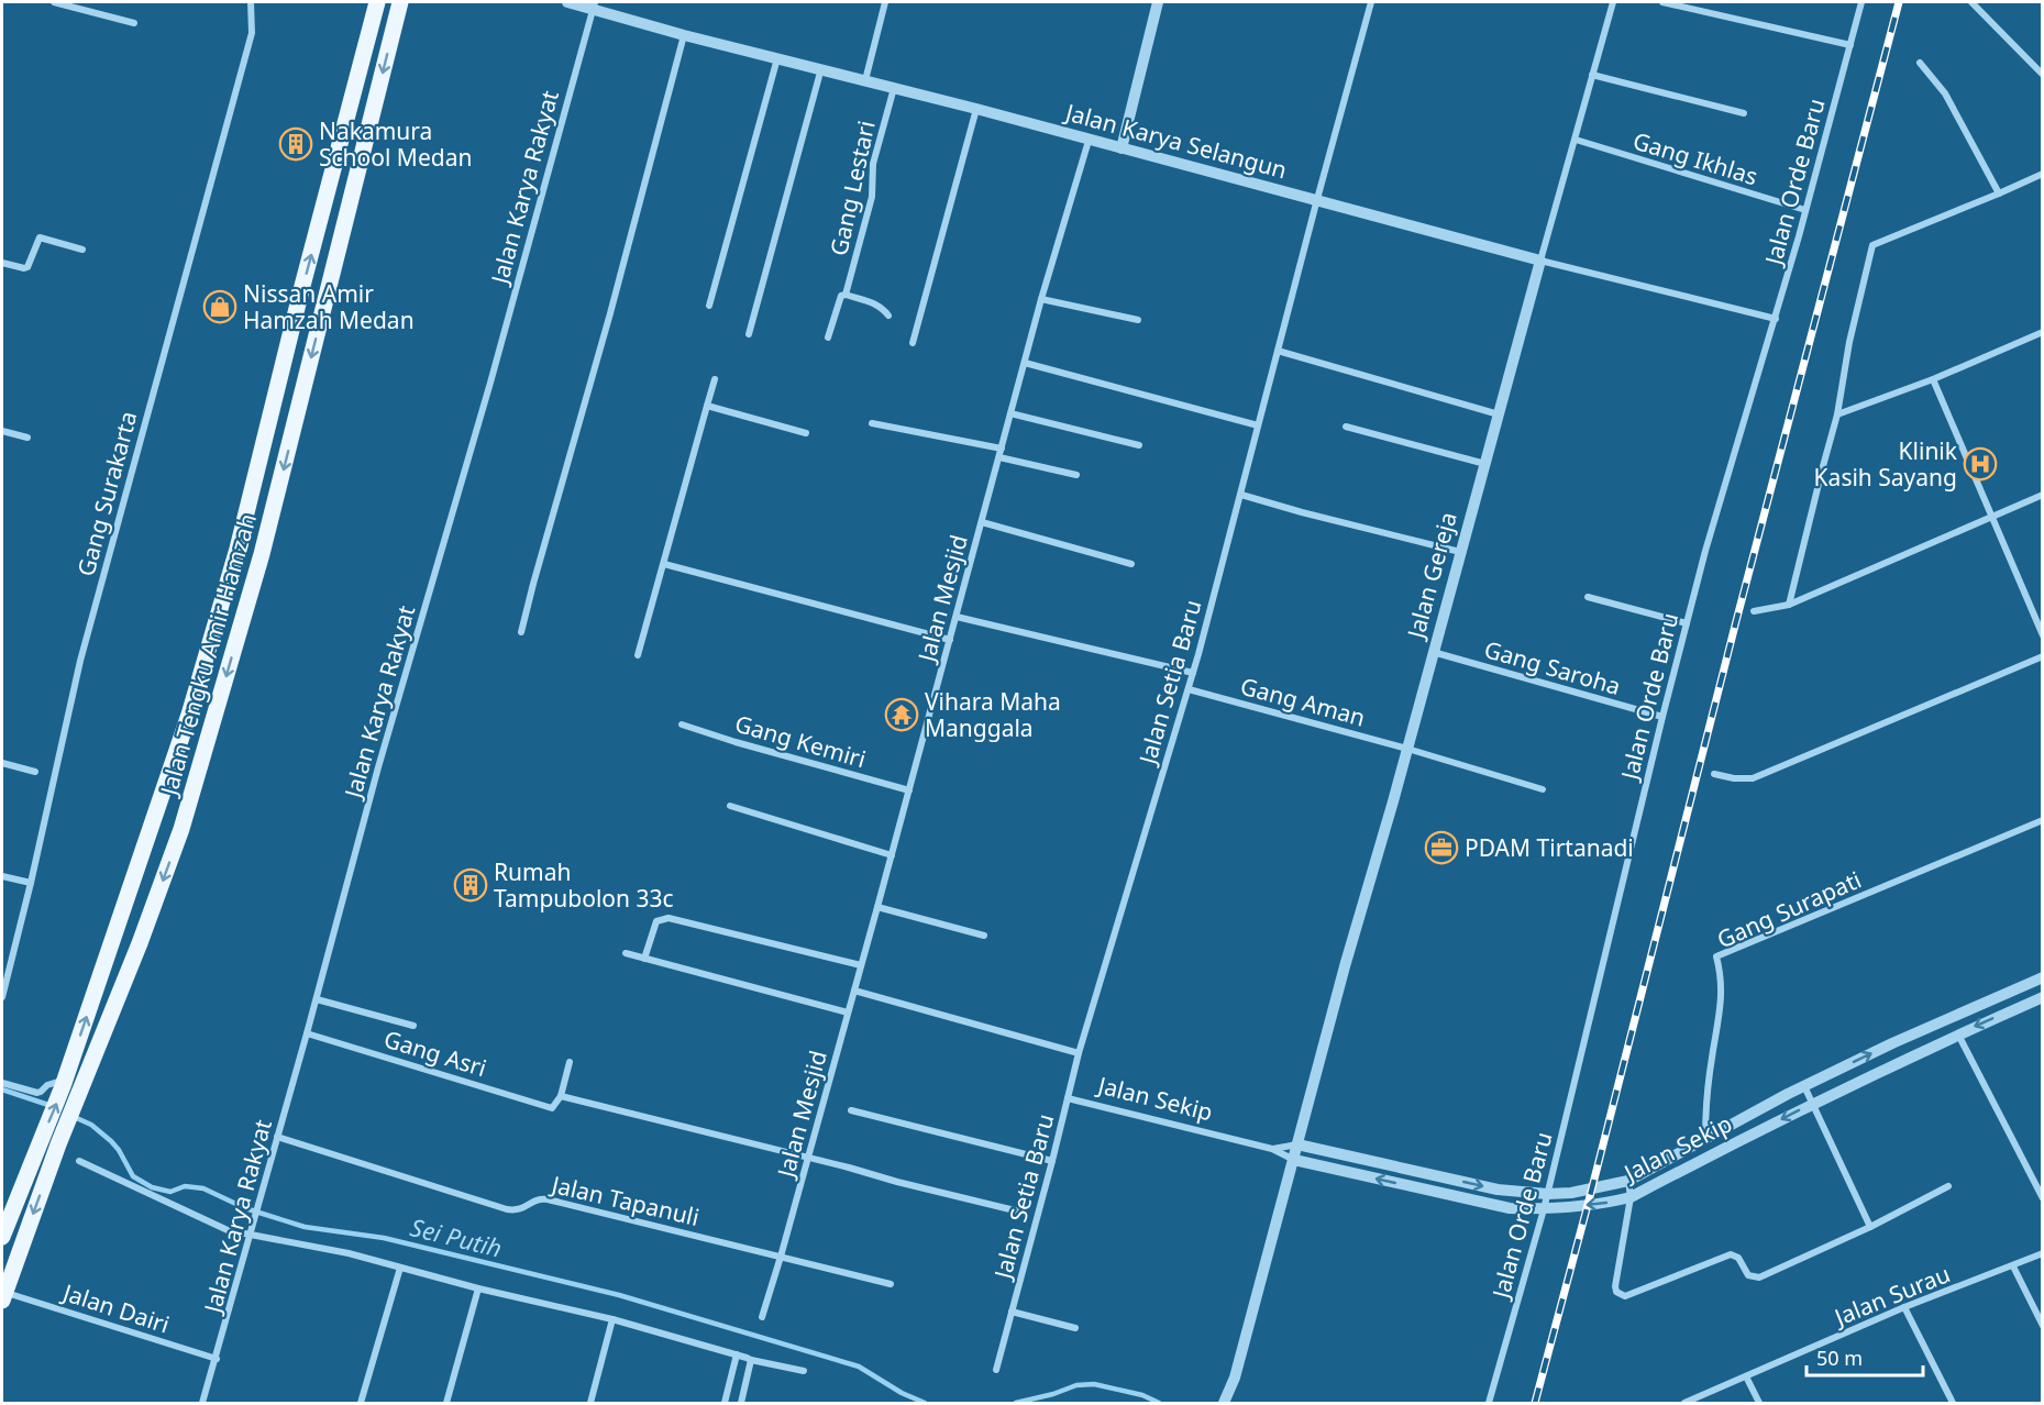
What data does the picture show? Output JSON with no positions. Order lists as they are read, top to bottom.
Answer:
{
  "streets": {
    "main road": ["Jalan Tengku Amir Hamzah"],
    "street": [
      "Jalan Karya Selangun",
      "Gang Ikhlas",
      "Jalan Orde Baru",
      "Jalan Karya Rakyat",
      "Gang Lestari",
      "Gang Surakarta",
      "Jalan Gereja",
      "Jalan Mesjid",
      "Gang Saroha",
      "Jalan Setia Baru",
      "Gang Aman",
      "Gang Kemiri",
      "Gang Surapati",
      "Gang Asri",
      "Jalan Sekip",
      "Jalan Tapanuli",
      "Jalan Surau",
      "Jalan Dairi"
    ]
  },
  "crossings": [
    ["Jalan Karya Selangun", "Jalan Orde Baru"],
    ["Jalan Karya Selangun", "Jalan Karya Rakyat"],
    ["Jalan Karya Selangun", "Gang Lestari"],
    ["Jalan Karya Selangun", "Jalan Gereja"],
    ["Jalan Karya Selangun", "Jalan Mesjid"],
    ["Jalan Karya Selangun", "Jalan Setia Baru"],
    ["Gang Ikhlas", "Jalan Orde Baru"],
    ["Gang Ikhlas", "Jalan Gereja"],
    ["Jalan Orde Baru", "Gang Saroha"],
    ["Jalan Orde Baru", "Jalan Sekip"],
    ["Jalan Karya Rakyat", "Gang Asri"],
    ["Jalan Karya Rakyat", "Jalan Tapanuli"],
    ["Jalan Karya Rakyat", "Jalan Dairi"],
    ["Jalan Gereja", "Gang Saroha"],
    ["Jalan Gereja", "Gang Aman"],
    ["Jalan Gereja", "Jalan Sekip"],
    ["Jalan Mesjid", "Gang Kemiri"],
    ["Jalan Mesjid", "Jalan Tapanuli"],
    ["Jalan Tengku Amir Hamzah", "Jalan Dairi"],
    ["Jalan Setia Baru", "Gang Aman"],
    ["Jalan Setia Baru", "Jalan Sekip"],
    ["Gang Surapati", "Jalan Sekip"]
  ],
  "water": ["Sei Putih"],
  "places": {
    "building": ["Nakamura School Medan", "Rumah Tampubolon 33c"],
    "shop": ["Nissan Amir Hamzah Medan"],
    "hospital": ["Klinik Kasih Sayang"],
    "temple": ["Vihara Maha Manggala"],
    "office": ["PDAM Tirtanadi"]
  },
  "scale_bar": "50 m"
}
